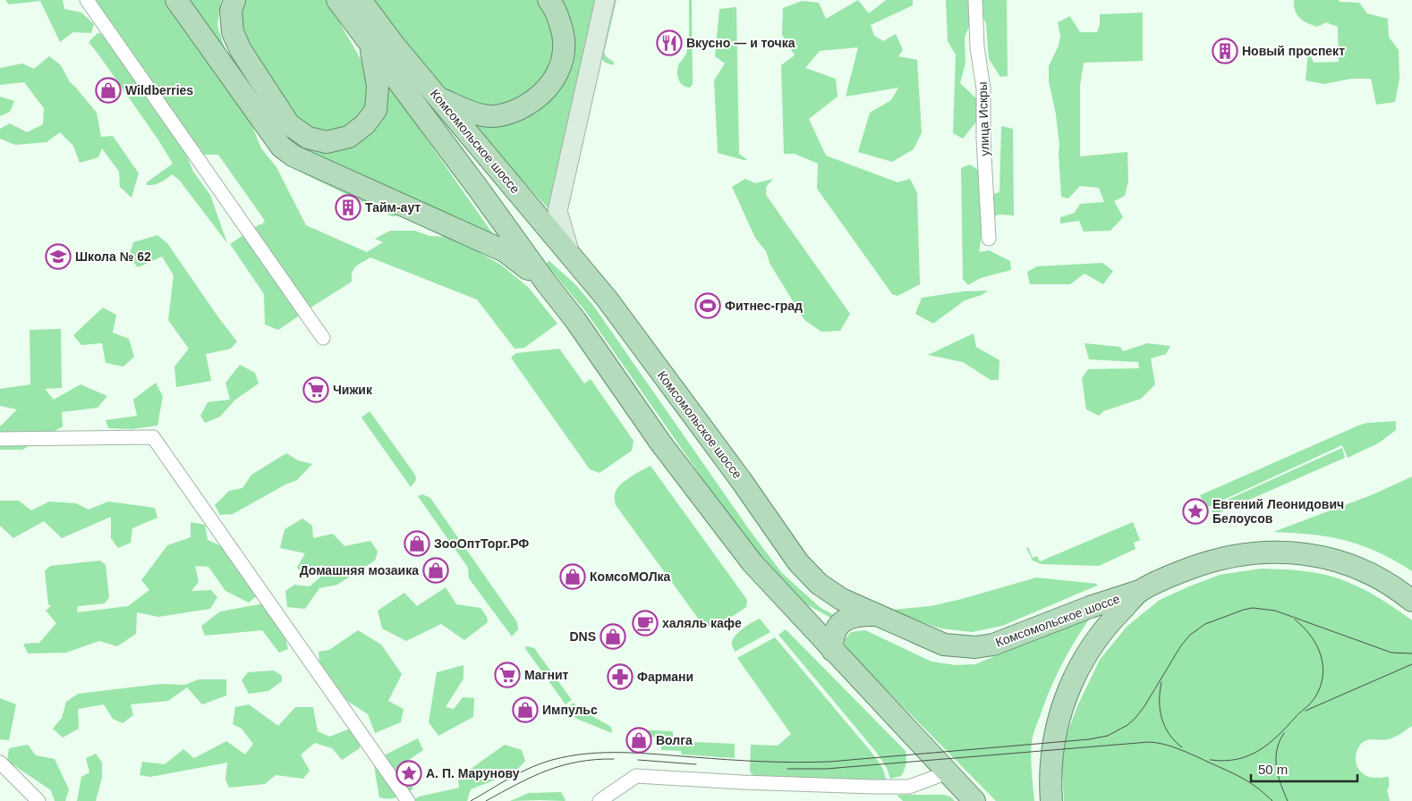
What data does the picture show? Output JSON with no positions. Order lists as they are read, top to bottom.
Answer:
{
  "streets": {
    "main road": ["Комсомольское шоссе"],
    "street": ["улица Искры"]
  },
  "places": {
    "restaurant": ["Вкусно — и точка"],
    "building": ["Новый проспект", "Тайм-аут"],
    "shop": [
      "Wildberries",
      "ЗооОптТорг.РФ",
      "Домашняя мозаика",
      "КомсоМОЛка",
      "DNS",
      "Импульс",
      "Волга"
    ],
    "school or university": ["Школа № 62"],
    "sports": ["Фитнес-град"],
    "supermarket": ["Чижик", "Магнит"],
    "place": ["Евгений Леонидович Белоусов", "А. П. Марунову"],
    "cafe": ["халяль кафе"],
    "pharmacy": ["Фармани"]
  },
  "scale_bar": "50 m"
}
